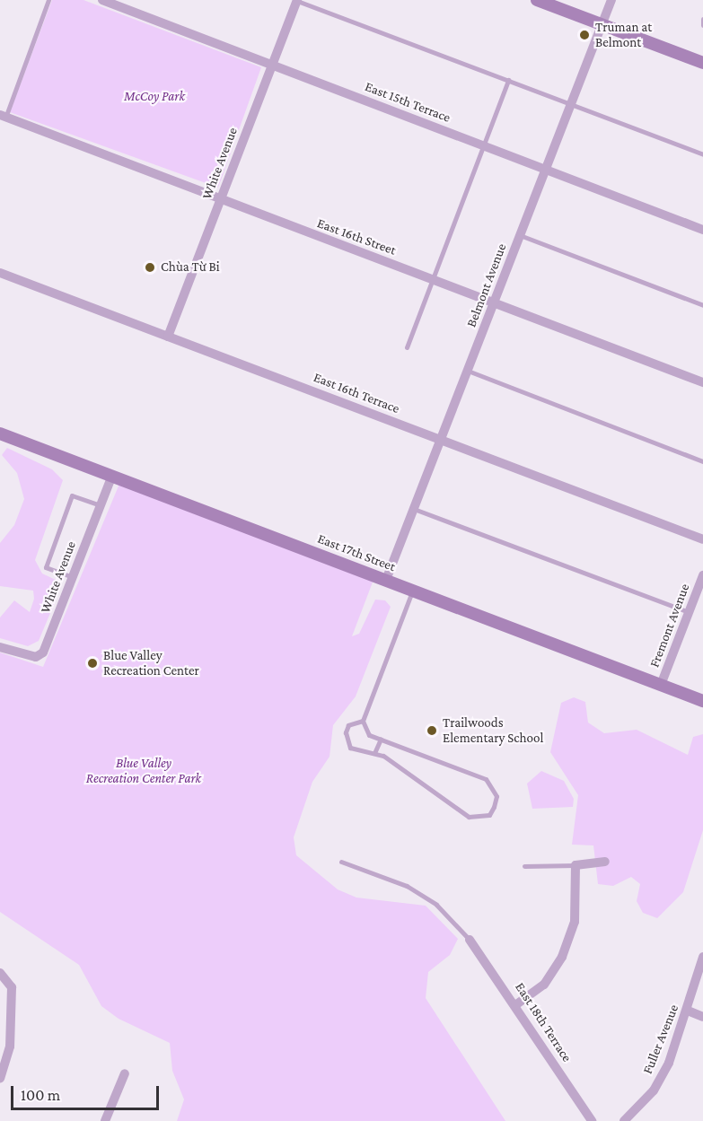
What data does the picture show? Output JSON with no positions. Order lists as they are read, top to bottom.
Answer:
{
  "streets": {
    "street": [
      "East 15th Terrace",
      "White Avenue",
      "East 16th Street",
      "Belmont Avenue",
      "East 16th Terrace",
      "East 17th Street",
      "Fremont Avenue",
      "East 18th Terrace",
      "Fuller Avenue"
    ]
  },
  "crossings": [
    ["East 15th Terrace", "White Avenue"],
    ["East 15th Terrace", "Belmont Avenue"],
    ["White Avenue", "East 16th Street"],
    ["White Avenue", "East 16th Terrace"],
    ["White Avenue", "East 17th Street"],
    ["East 16th Street", "Belmont Avenue"],
    ["Belmont Avenue", "East 16th Terrace"],
    ["Belmont Avenue", "East 17th Street"],
    ["East 17th Street", "Fremont Avenue"]
  ],
  "parks": ["McCoy Park", "Blue Valley Recreation Center Park"],
  "places": [
    "Truman at Belmont",
    "Chùa Từ Bi",
    "Blue Valley Recreation Center",
    "Trailwoods Elementary School"
  ],
  "scale_bar": "100 m"
}
